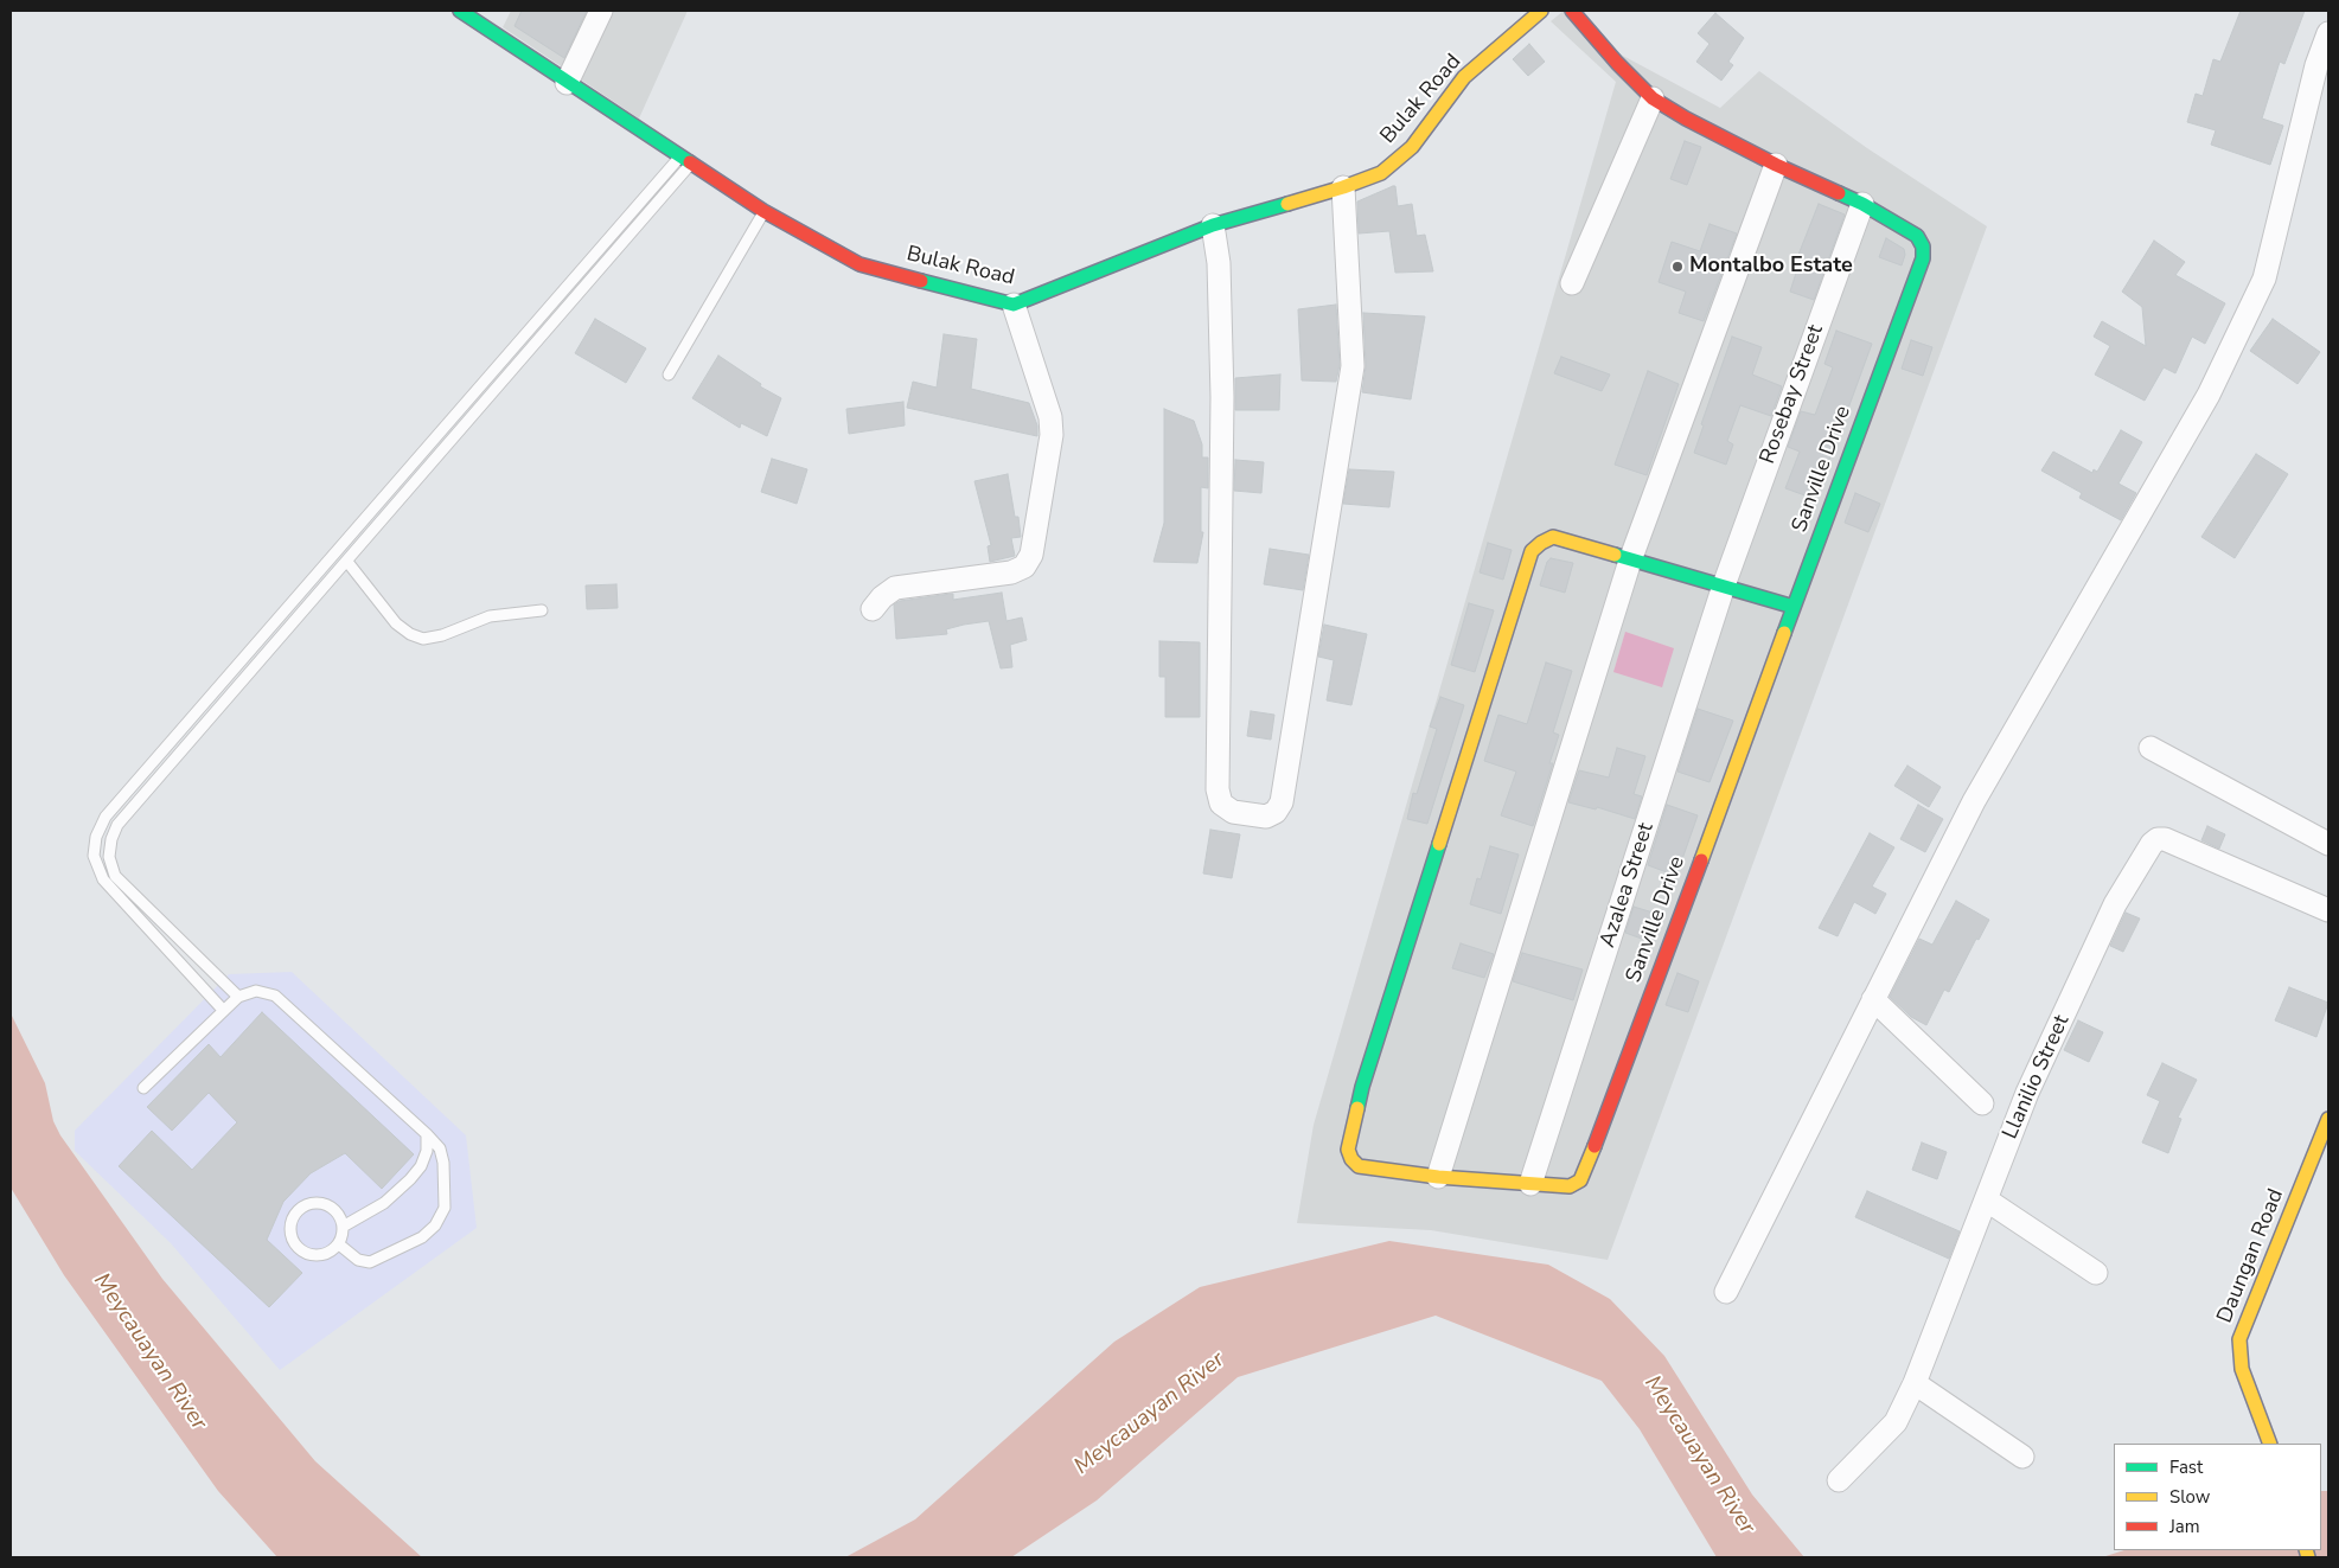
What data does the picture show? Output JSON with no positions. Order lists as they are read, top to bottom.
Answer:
{
  "streets": {
    "street": [
      "Bulak Road",
      "Rosebay Street",
      "Sanville Drive",
      "Azalea Street",
      "Llanilio Street",
      "Daungan Road"
    ]
  },
  "crossings": [
    ["Rosebay Street", "Sanville Drive"],
    ["Rosebay Street", "Azalea Street"],
    ["Sanville Drive", "Azalea Street"]
  ],
  "water": ["Meycauayan River"],
  "places": ["Montalbo Estate"],
  "legend": ["Fast", "Slow", "Jam"]
}
